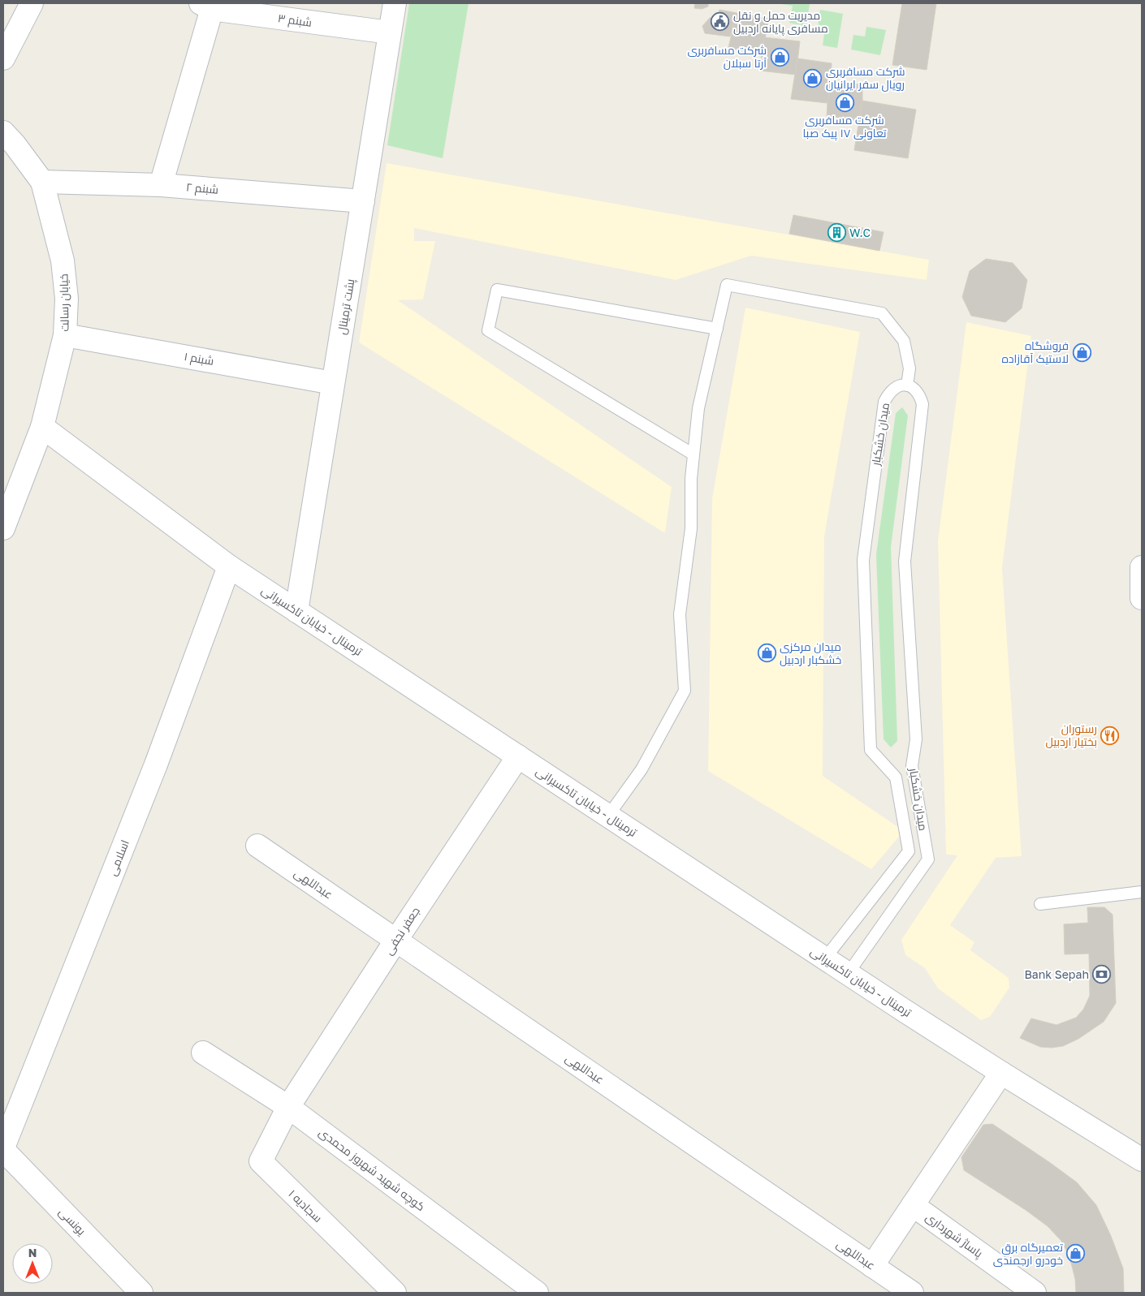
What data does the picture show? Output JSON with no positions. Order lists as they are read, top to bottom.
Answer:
{
  "streets": {
    "street": [
      "شبنم ۳",
      "شبنم ۲",
      "خیابان رسالت",
      "پشت ترمینال",
      "شبنم ۱",
      "ترمینال - خیابان تاکسیرانی",
      "اسلامی",
      "عبداللهی",
      "جعفر نجفی",
      "کوچه شهید شهروز محمدی",
      "سجادیه ۱",
      "یونسی",
      "پاساژ شهرداری"
    ],
    "lane": ["میدان خشکبار"]
  },
  "crossings": [
    ["شبنم ۳", "پشت ترمینال"],
    ["شبنم ۲", "خیابان رسالت"],
    ["شبنم ۲", "پشت ترمینال"],
    ["خیابان رسالت", "شبنم ۱"],
    ["خیابان رسالت", "ترمینال - خیابان تاکسیرانی"],
    ["پشت ترمینال", "شبنم ۱"],
    ["پشت ترمینال", "ترمینال - خیابان تاکسیرانی"],
    ["میدان خشکبار", "ترمینال - خیابان تاکسیرانی"],
    ["ترمینال - خیابان تاکسیرانی", "اسلامی"],
    ["ترمینال - خیابان تاکسیرانی", "جعفر نجفی"],
    ["اسلامی", "یونسی"],
    ["عبداللهی", "جعفر نجفی"],
    ["جعفر نجفی", "کوچه شهید شهروز محمدی"],
    ["جعفر نجفی", "سجادیه ۱"],
    ["کوچه شهید شهروز محمدی", "سجادیه ۱"]
  ],
  "places": {
    "public building": ["مدیریت حمل و نقل مسافری پایانه اردبیل"],
    "shop": [
      "شرکت مسافربری آرتا سبلان",
      "شرکت مسافربری رویال سفر ایرانیان",
      "شرکت مسافربری تعاونی ۱۷ پیک صبا",
      "فروشگاه لاستیک آقازاده",
      "میدان مرکزی خشکبار اردبیل",
      "تعمیرگاه برق خودرو ارجمندی"
    ],
    "building": ["W.C"],
    "restaurant": ["رستوران بختیار اردبیل"],
    "bank": ["Bank Sepah"]
  },
  "north": "top"
}
